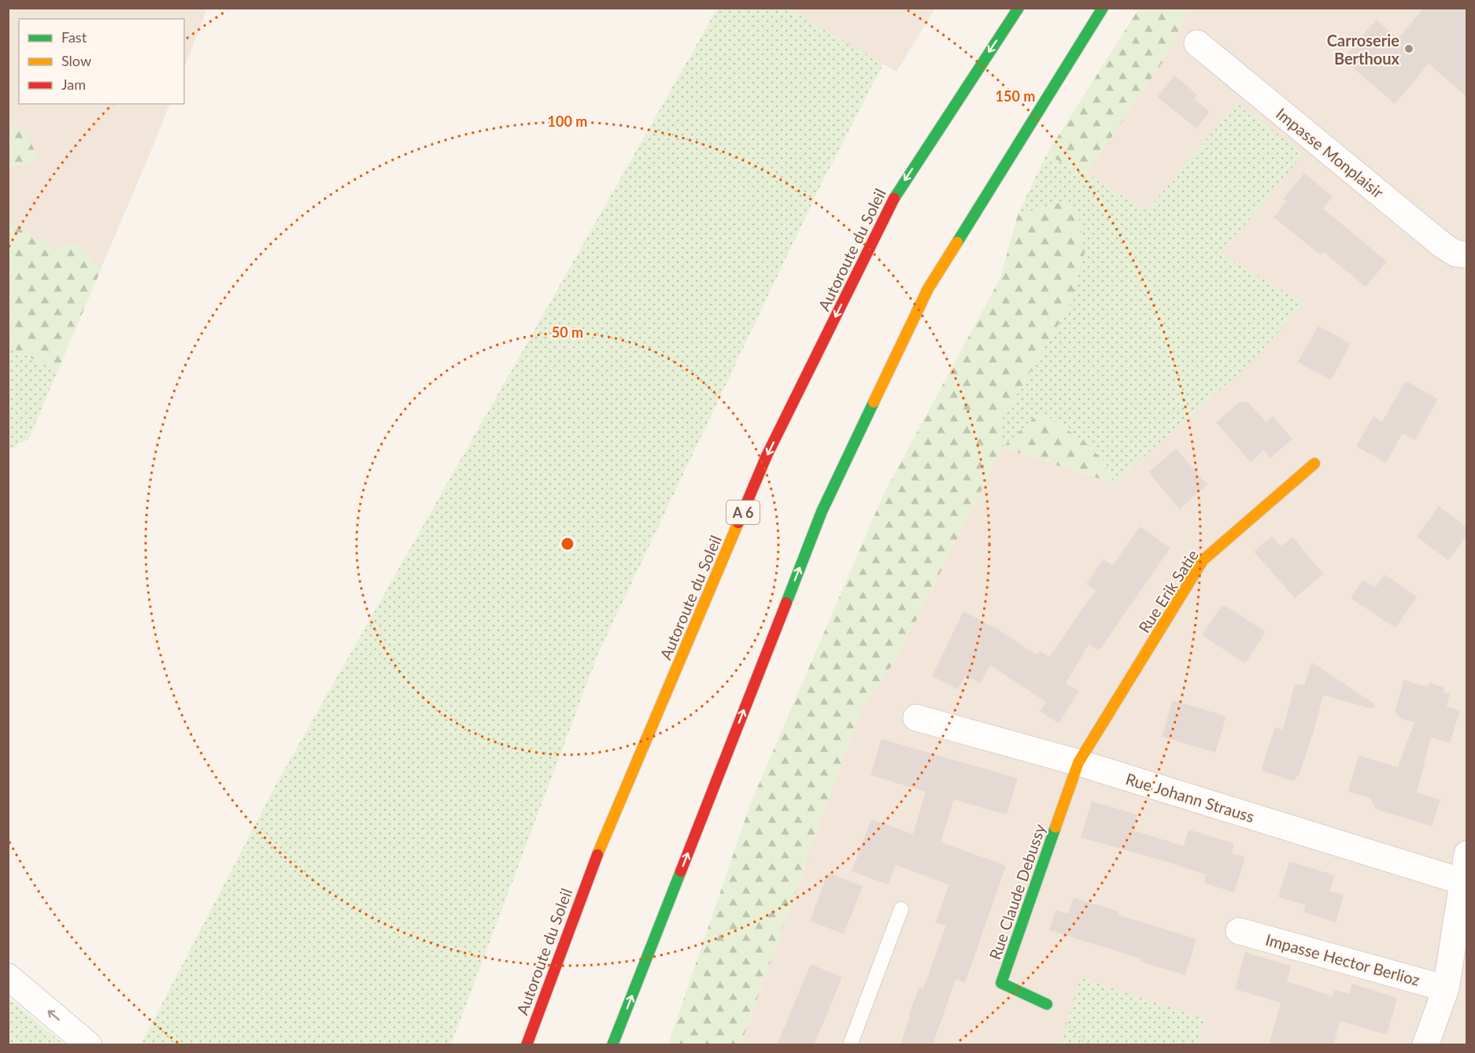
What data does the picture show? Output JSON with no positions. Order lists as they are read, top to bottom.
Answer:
{
  "streets": {
    "main road": [
      "Autoroute du Soleil",
      "A 6",
      "Rue Erik Satie",
      "Rue Claude Debussy"
    ],
    "street": ["Impasse Monplaisir", "Rue Johann Strauss", "Impasse Hector Berlioz"]
  },
  "crossings": [
    ["Rue Erik Satie", "Rue Johann Strauss"],
    ["Rue Erik Satie", "Rue Claude Debussy"],
    ["Rue Johann Strauss", "Rue Claude Debussy"]
  ],
  "places": ["Carroserie Berthoux"],
  "legend": ["Fast", "Slow", "Jam"],
  "rings": ["150 m", "100 m", "50 m"]
}
